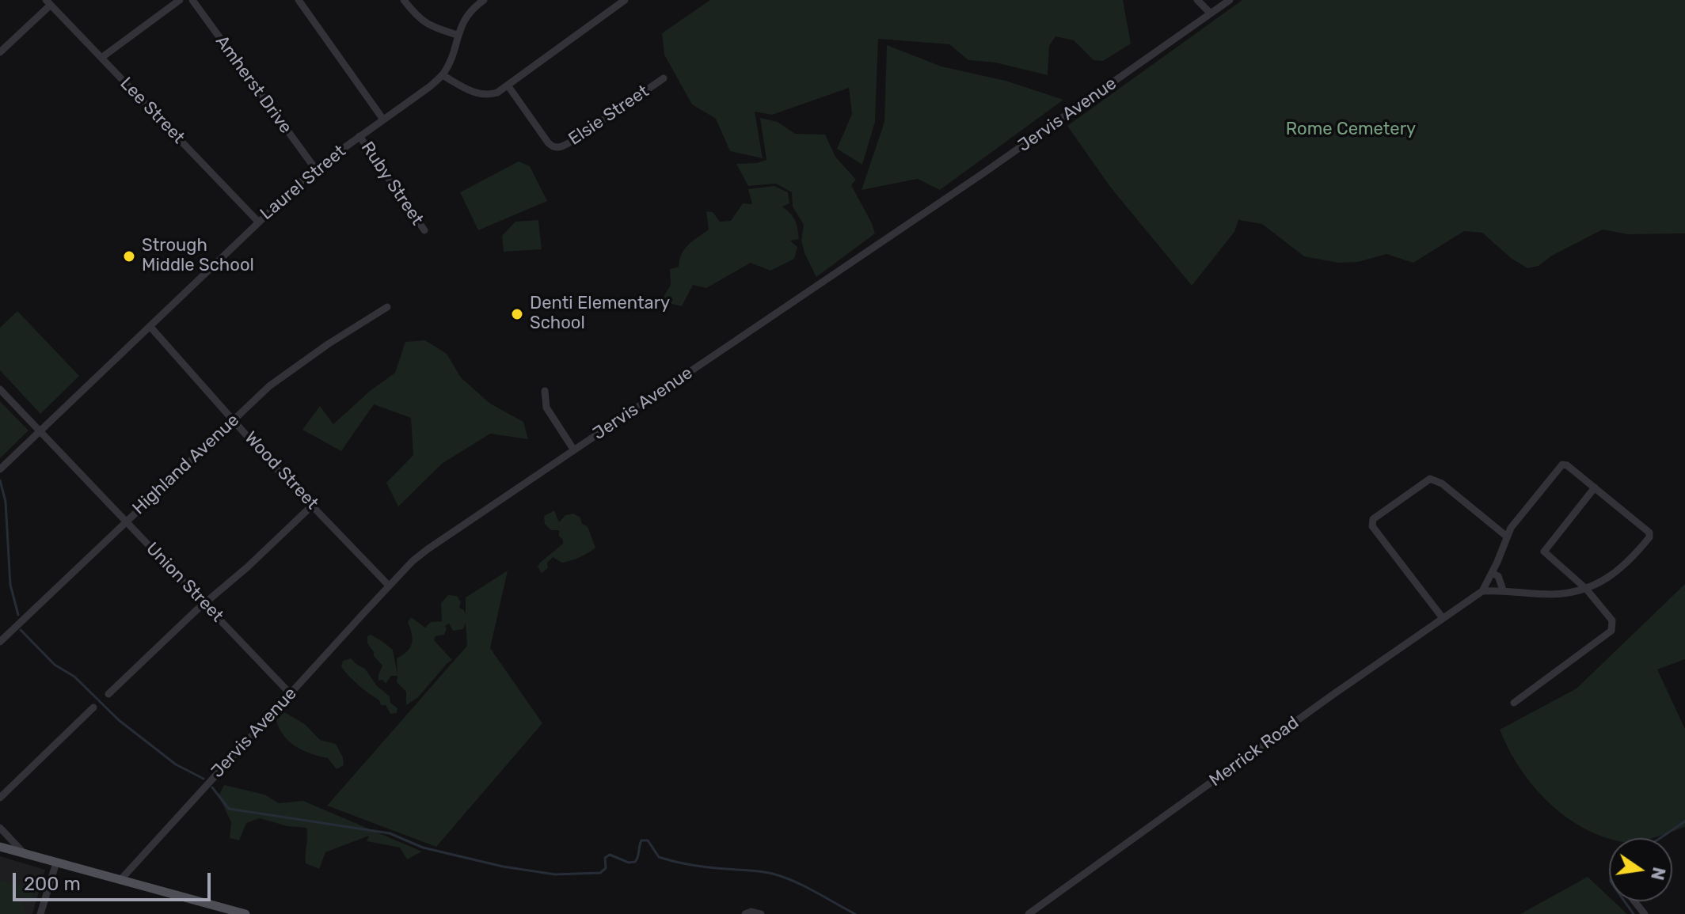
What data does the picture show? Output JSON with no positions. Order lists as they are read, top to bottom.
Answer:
{
  "streets": {
    "street": [
      "Amherst Drive",
      "Lee Street",
      "Jervis Avenue",
      "Elsie Street",
      "Laurel Street",
      "Ruby Street",
      "Highland Avenue",
      "Wood Street",
      "Union Street",
      "Merrick Road"
    ]
  },
  "crossings": [
    ["Amherst Drive", "Laurel Street"],
    ["Lee Street", "Laurel Street"],
    ["Jervis Avenue", "Wood Street"],
    ["Jervis Avenue", "Union Street"],
    ["Laurel Street", "Ruby Street"],
    ["Laurel Street", "Wood Street"],
    ["Laurel Street", "Union Street"],
    ["Highland Avenue", "Wood Street"],
    ["Highland Avenue", "Union Street"]
  ],
  "parks": ["Rome Cemetery"],
  "places": ["Strough Middle School", "Denti Elementary School"],
  "scale_bar": "200 m",
  "north": "right"
}
